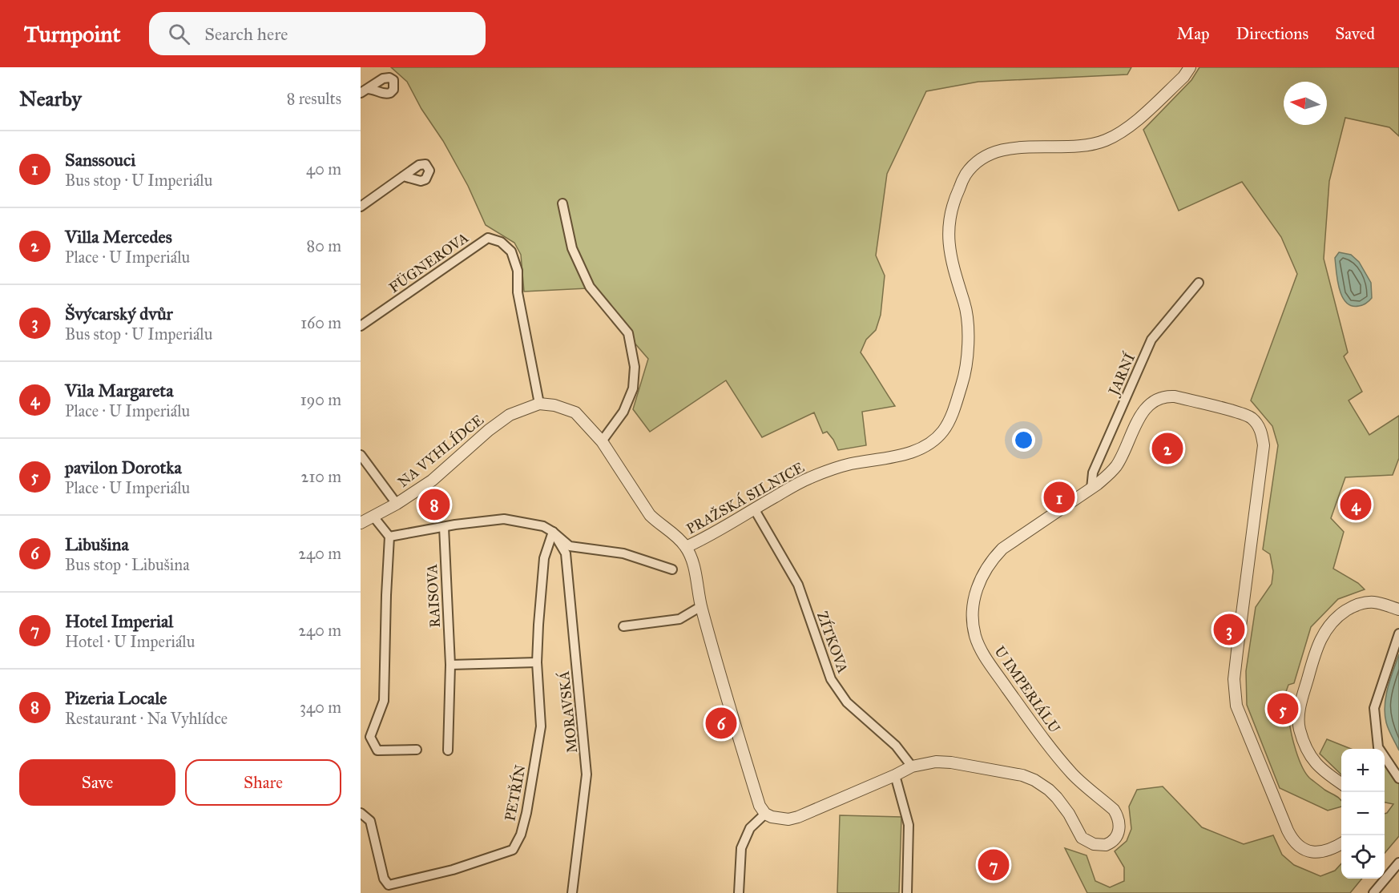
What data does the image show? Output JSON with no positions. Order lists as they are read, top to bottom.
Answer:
{
  "streets": {
    "street": [
      "FÜGNEROVA",
      "JARNÍ",
      "NA VYHLÍDCE",
      "PRAŽSKÁ SILNICE",
      "RAISOVA",
      "ZÍTKOVA",
      "U IMPERIÁLU",
      "MORAVSKÁ",
      "PETŘÍN"
    ]
  },
  "crossings": [
    ["FÜGNEROVA", "NA VYHLÍDCE"],
    ["JARNÍ", "U IMPERIÁLU"],
    ["PRAŽSKÁ SILNICE", "ZÍTKOVA"],
    ["ZÍTKOVA", "U IMPERIÁLU"],
    ["MORAVSKÁ", "PETŘÍN"]
  ],
  "north": "left",
  "page": {
    "header": "Turnpoint",
    "search": "Search here",
    "nav": ["Map", "Directions", "Saved"],
    "heading": ["Nearby", "8 results"],
    "list": [
      {
        "mark": "1",
        "name": "Sanssouci",
        "note": "Bus stop · U Imperiálu",
        "value": "40 m"
      },
      {
        "mark": "2",
        "name": "Villa Mercedes",
        "note": "Place · U Imperiálu",
        "value": "80 m"
      },
      {
        "mark": "3",
        "name": "Švýcarský dvůr",
        "note": "Bus stop · U Imperiálu",
        "value": "160 m"
      },
      {
        "mark": "4",
        "name": "Vila Margareta",
        "note": "Place · U Imperiálu",
        "value": "190 m"
      },
      {
        "mark": "5",
        "name": "pavilon Dorotka",
        "note": "Place · U Imperiálu",
        "value": "210 m"
      },
      {
        "mark": "6",
        "name": "Libušina",
        "note": "Bus stop · Libušina",
        "value": "240 m"
      },
      {
        "mark": "7",
        "name": "Hotel Imperial",
        "note": "Hotel · U Imperiálu",
        "value": "240 m"
      },
      {
        "mark": "8",
        "name": "Pizeria Locale",
        "note": "Restaurant · Na Vyhlídce",
        "value": "340 m"
      }
    ],
    "pins": [
      "2",
      "1",
      "4",
      "8",
      "3",
      "5",
      "6",
      "7"
    ],
    "buttons": ["Save", "Share"],
    "map_buttons": ["+", "−"]
  }
}
